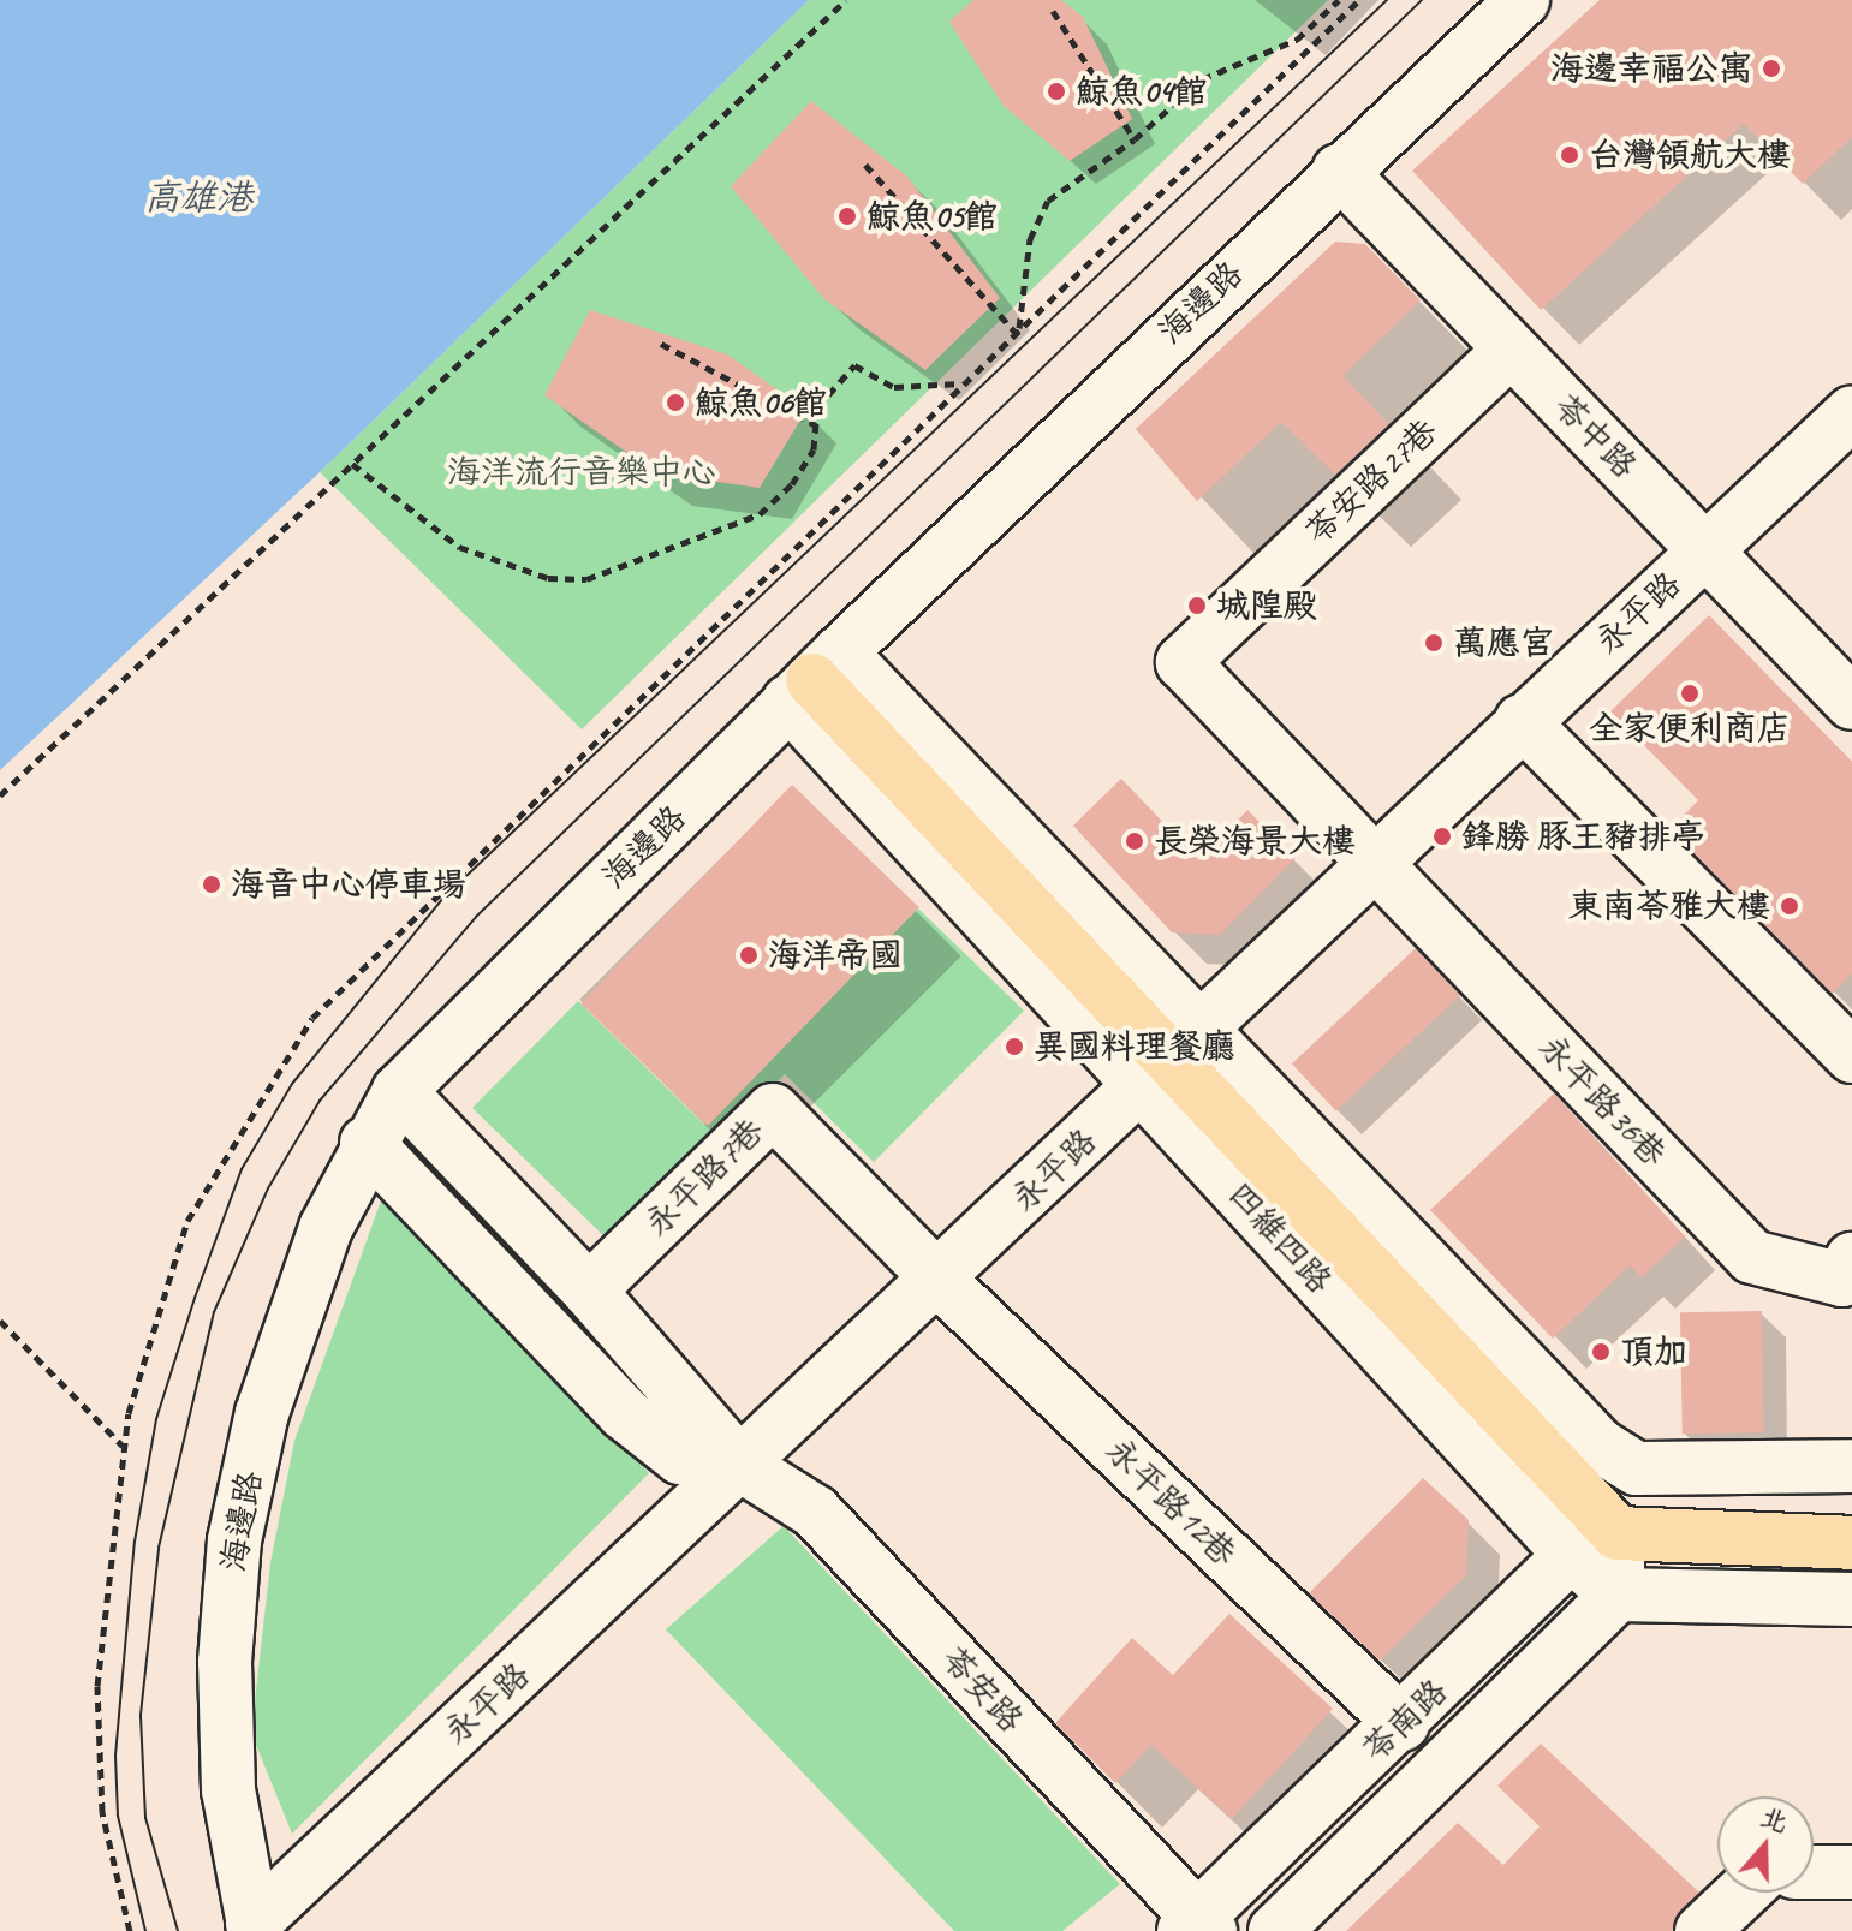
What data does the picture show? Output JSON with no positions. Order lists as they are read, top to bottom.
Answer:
{
  "streets": {
    "main road": ["四維四路"],
    "street": [
      "海邊路",
      "苓中路",
      "苓安路27巷",
      "永平路",
      "永平路36巷",
      "永平路7巷",
      "永平路12巷",
      "苓安路",
      "苓南路"
    ]
  },
  "crossings": [
    ["海邊路", "苓中路"],
    ["海邊路", "永平路"],
    ["海邊路", "四維四路"],
    ["海邊路", "苓安路"],
    ["苓中路", "苓安路27巷"],
    ["苓中路", "永平路"],
    ["苓安路27巷", "永平路"],
    ["苓安路27巷", "永平路36巷"],
    ["永平路", "永平路36巷"],
    ["永平路", "永平路7巷"],
    ["永平路", "四維四路"],
    ["永平路", "永平路12巷"],
    ["永平路", "苓安路"],
    ["永平路7巷", "永平路12巷"],
    ["永平路7巷", "苓安路"],
    ["四維四路", "苓南路"],
    ["永平路12巷", "苓南路"],
    ["苓安路", "苓南路"]
  ],
  "water": ["高雄港"],
  "parks": ["海洋流行音樂中心"],
  "places": [
    "海邊幸福公寓",
    "鯨魚04館",
    "台灣領航大樓",
    "鯨魚05館",
    "鯨魚06館",
    "城隍殿",
    "萬應宮",
    "全家便利商店",
    "鋒勝 豚王豬排亭",
    "長榮海景大樓",
    "海音中心停車場",
    "東南苓雅大樓",
    "海洋帝國",
    "異國料理餐廳",
    "頂加"
  ],
  "north": "top"
}
